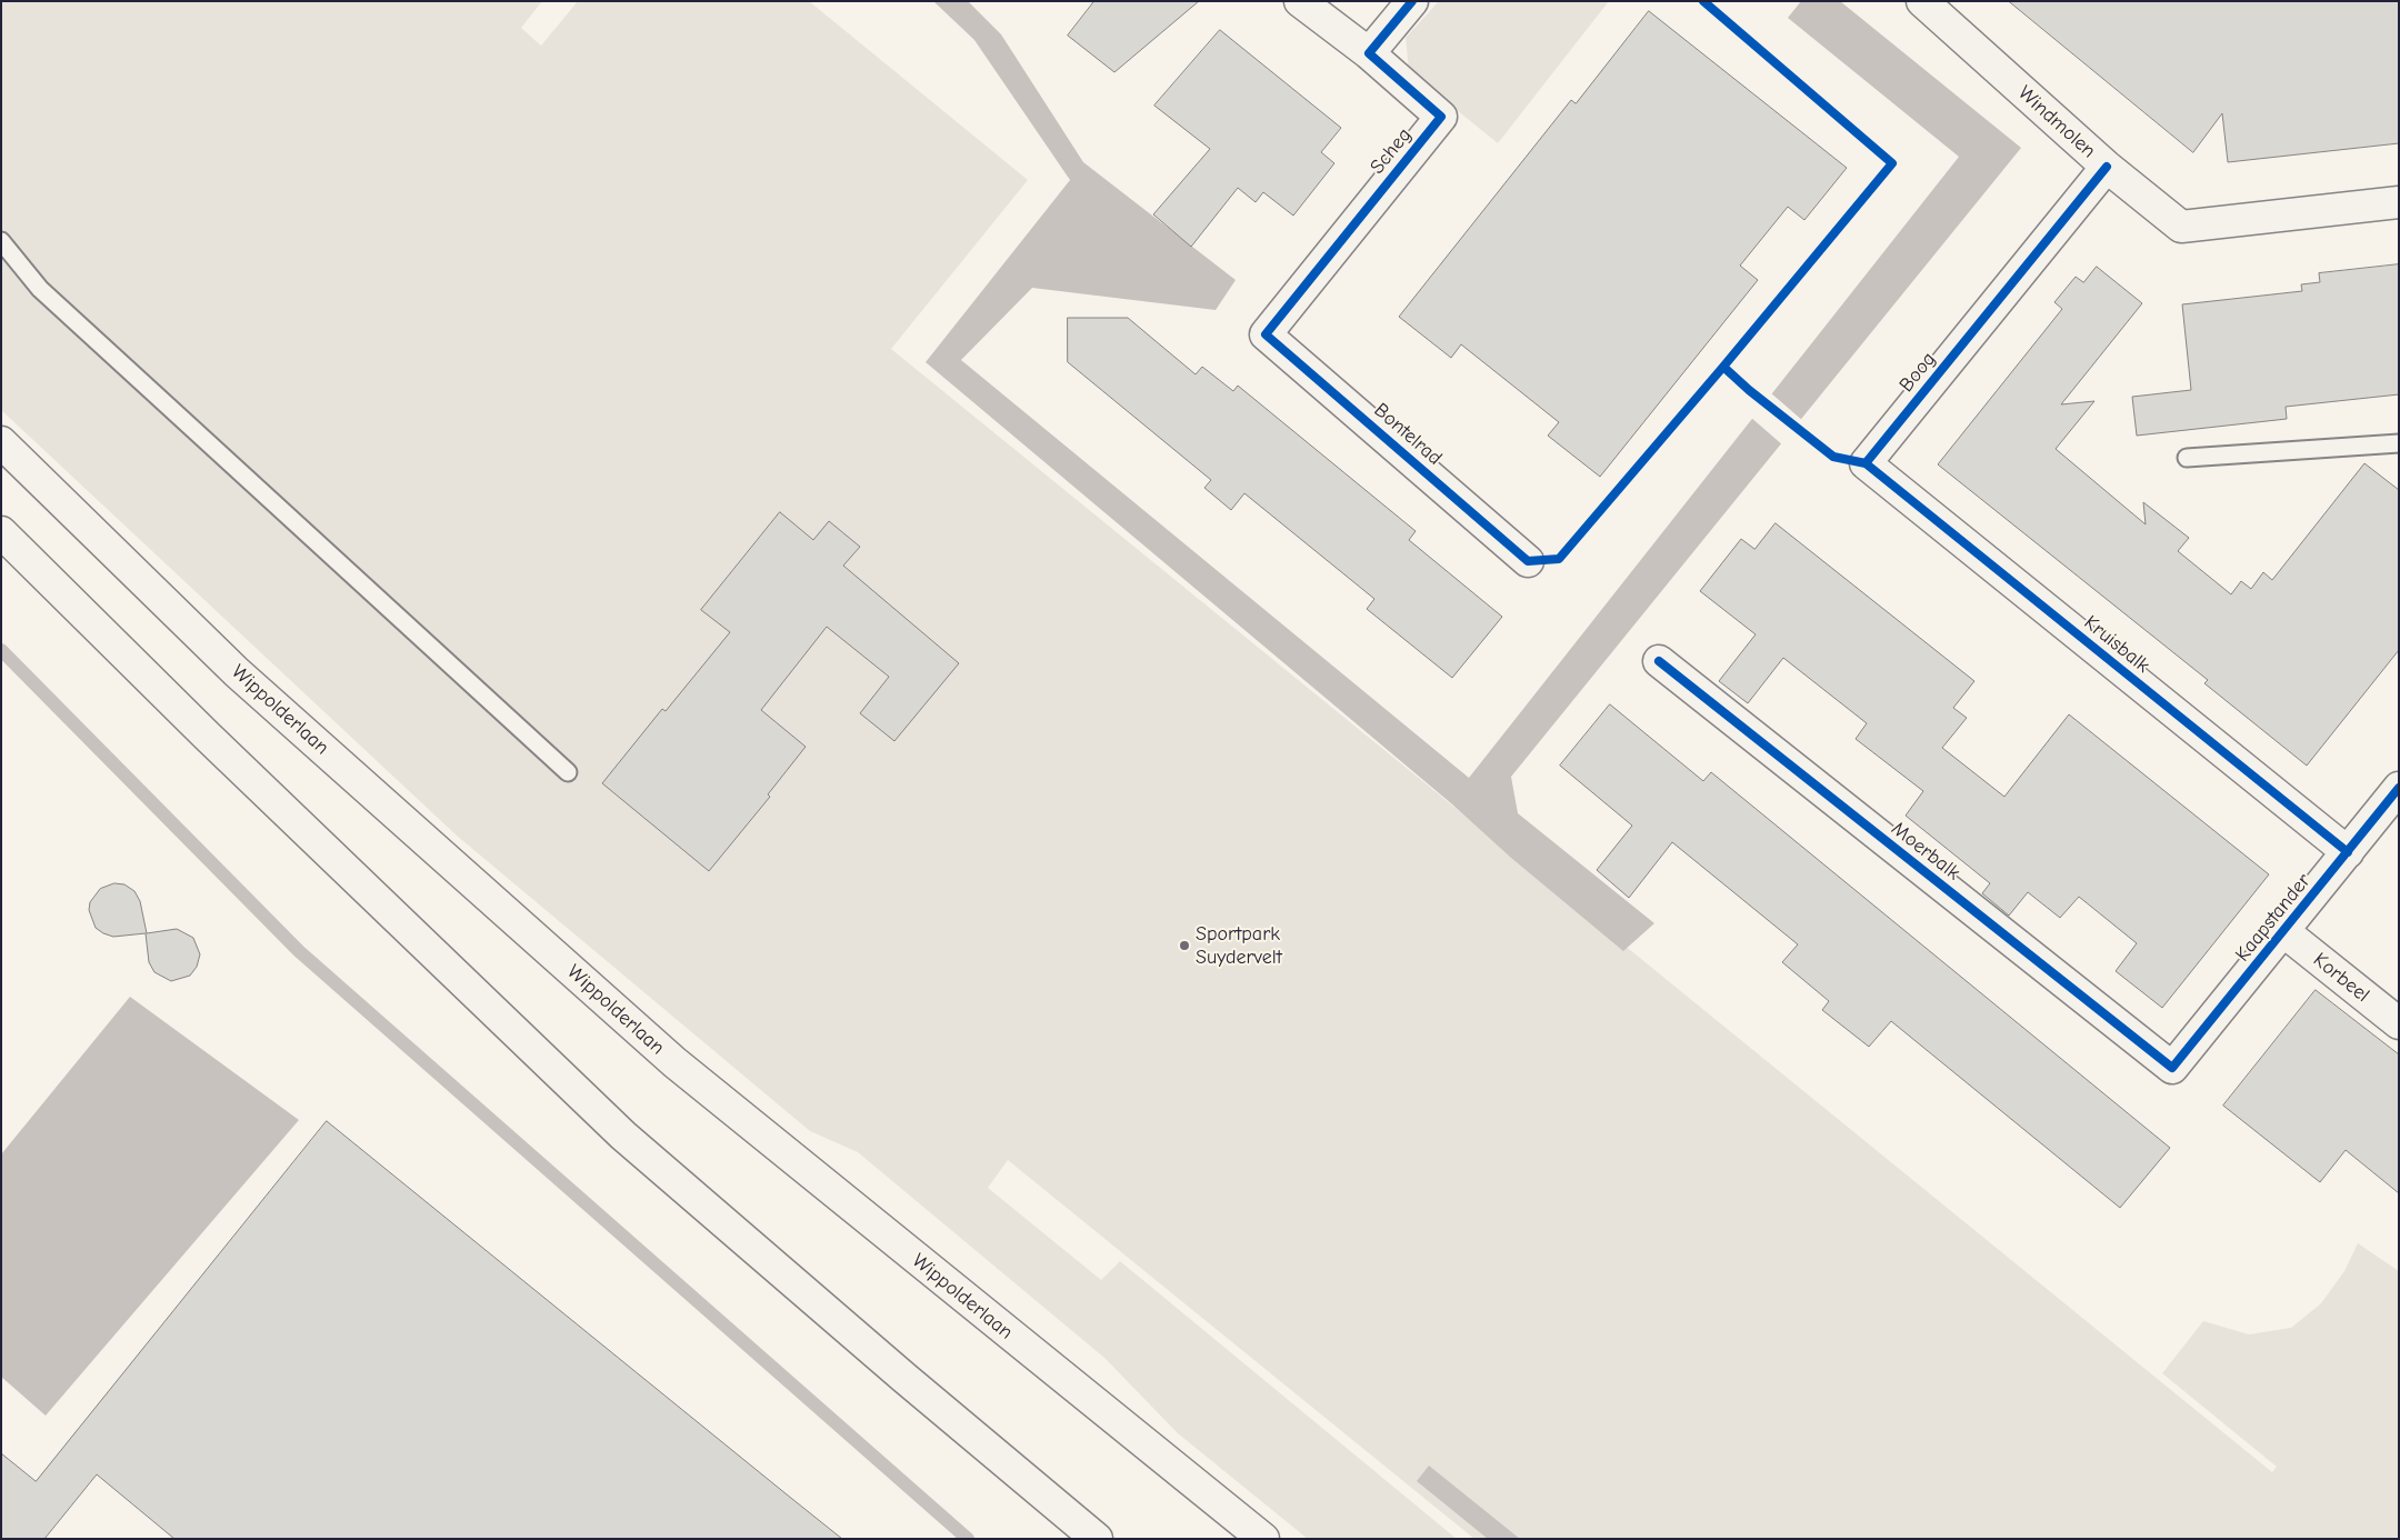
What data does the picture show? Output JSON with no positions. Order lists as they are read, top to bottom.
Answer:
{
  "streets": {
    "street": [
      "Windmolen",
      "Scheg",
      "Boog",
      "Bontelrad",
      "Kruisbalk",
      "Wippolderlaan",
      "Moerbalk",
      "Kaapstander",
      "Korbeel"
    ]
  },
  "crossings": [
    ["Windmolen", "Boog"],
    ["Scheg", "Bontelrad"],
    ["Boog", "Kruisbalk"],
    ["Kruisbalk", "Kaapstander"],
    ["Moerbalk", "Kaapstander"],
    ["Kaapstander", "Korbeel"]
  ],
  "places": ["Sportpark Suydervelt"]
}
